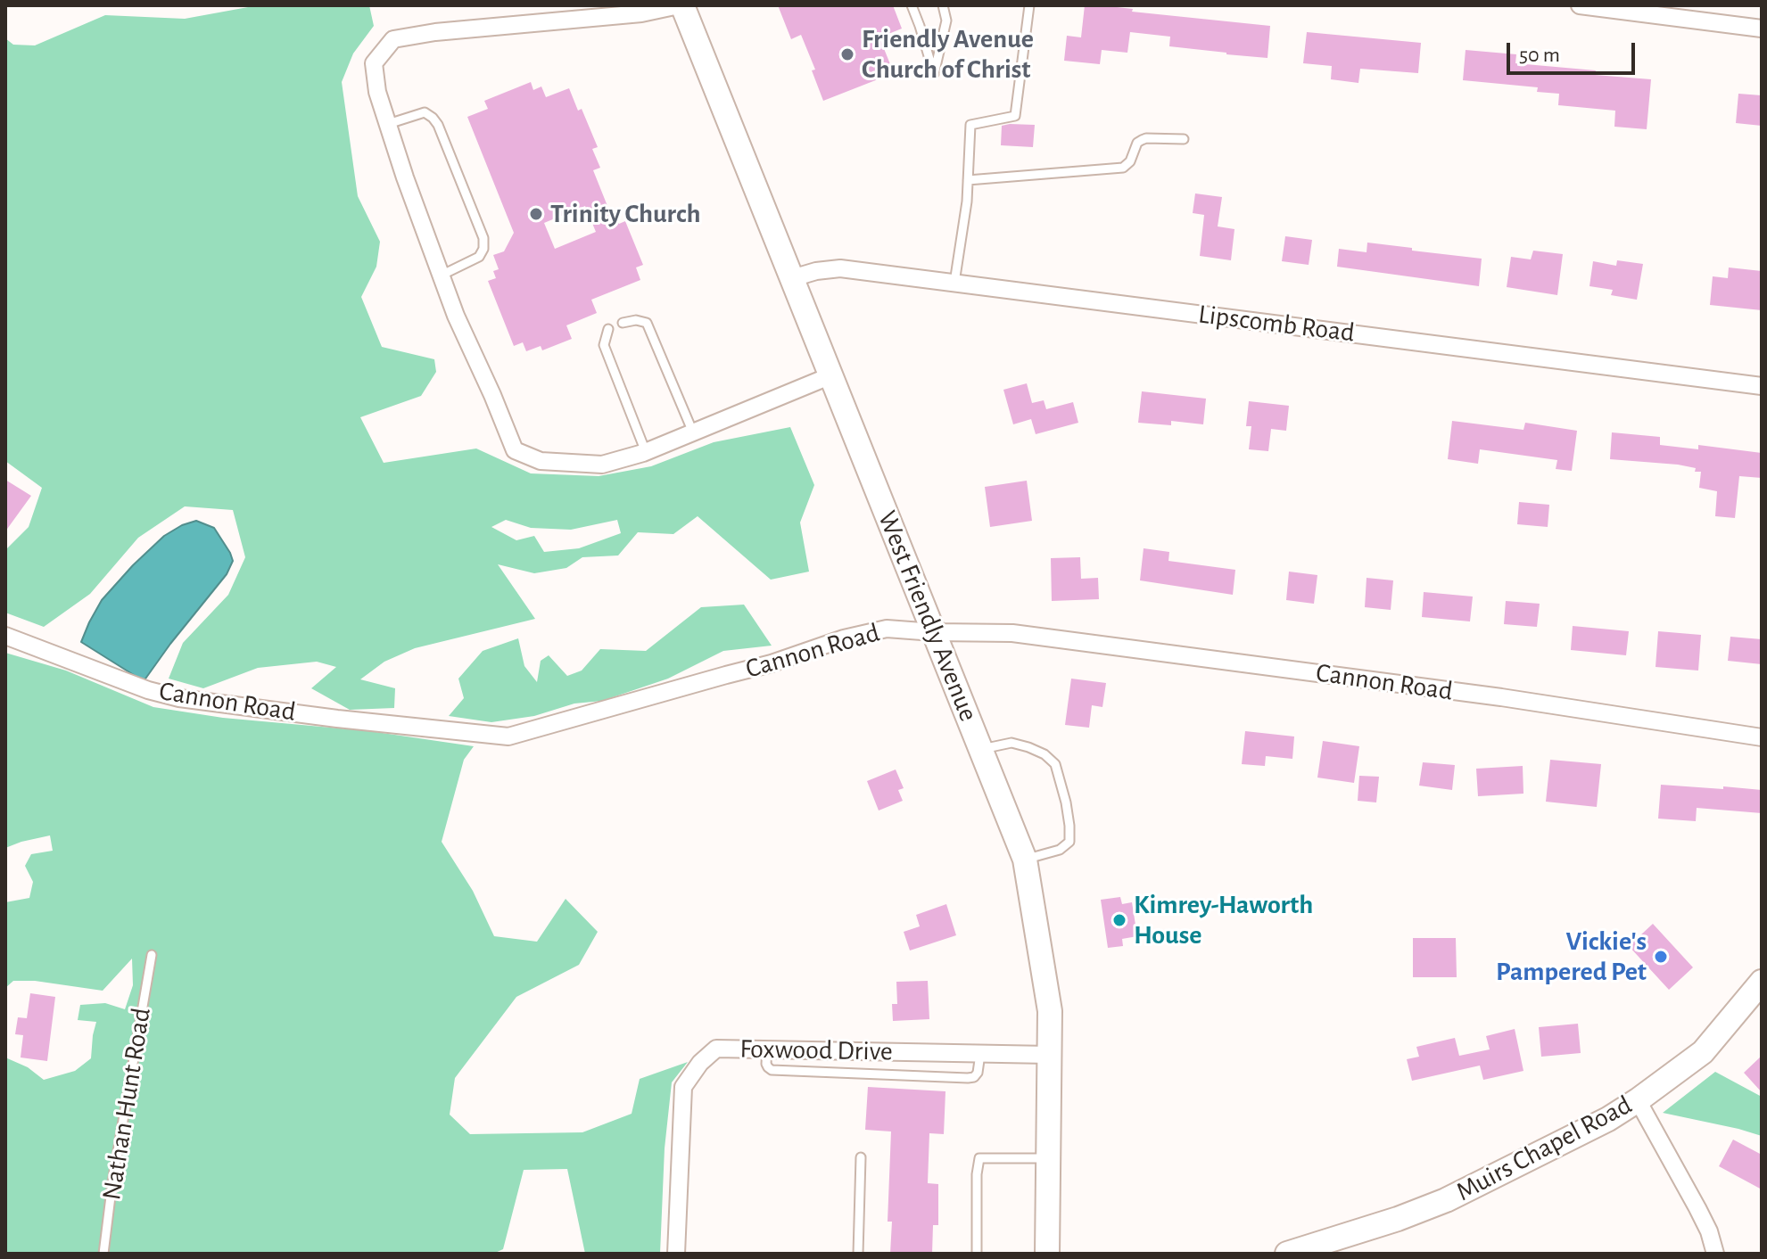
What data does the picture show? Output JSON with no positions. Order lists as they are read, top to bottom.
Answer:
{
  "streets": {
    "main road": ["West Friendly Avenue", "Muirs Chapel Road"],
    "street": ["Lipscomb Road", "Cannon Road", "Foxwood Drive"],
    "lane": ["Nathan Hunt Road"]
  },
  "crossings": [
    ["Lipscomb Road", "West Friendly Avenue"],
    ["West Friendly Avenue", "Cannon Road"],
    ["West Friendly Avenue", "Foxwood Drive"]
  ],
  "places": [
    "Friendly Avenue Church of Christ",
    "Trinity Church",
    "Kimrey-Haworth House",
    "Vickie's Pampered Pet"
  ],
  "scale_bar": "50 m"
}
